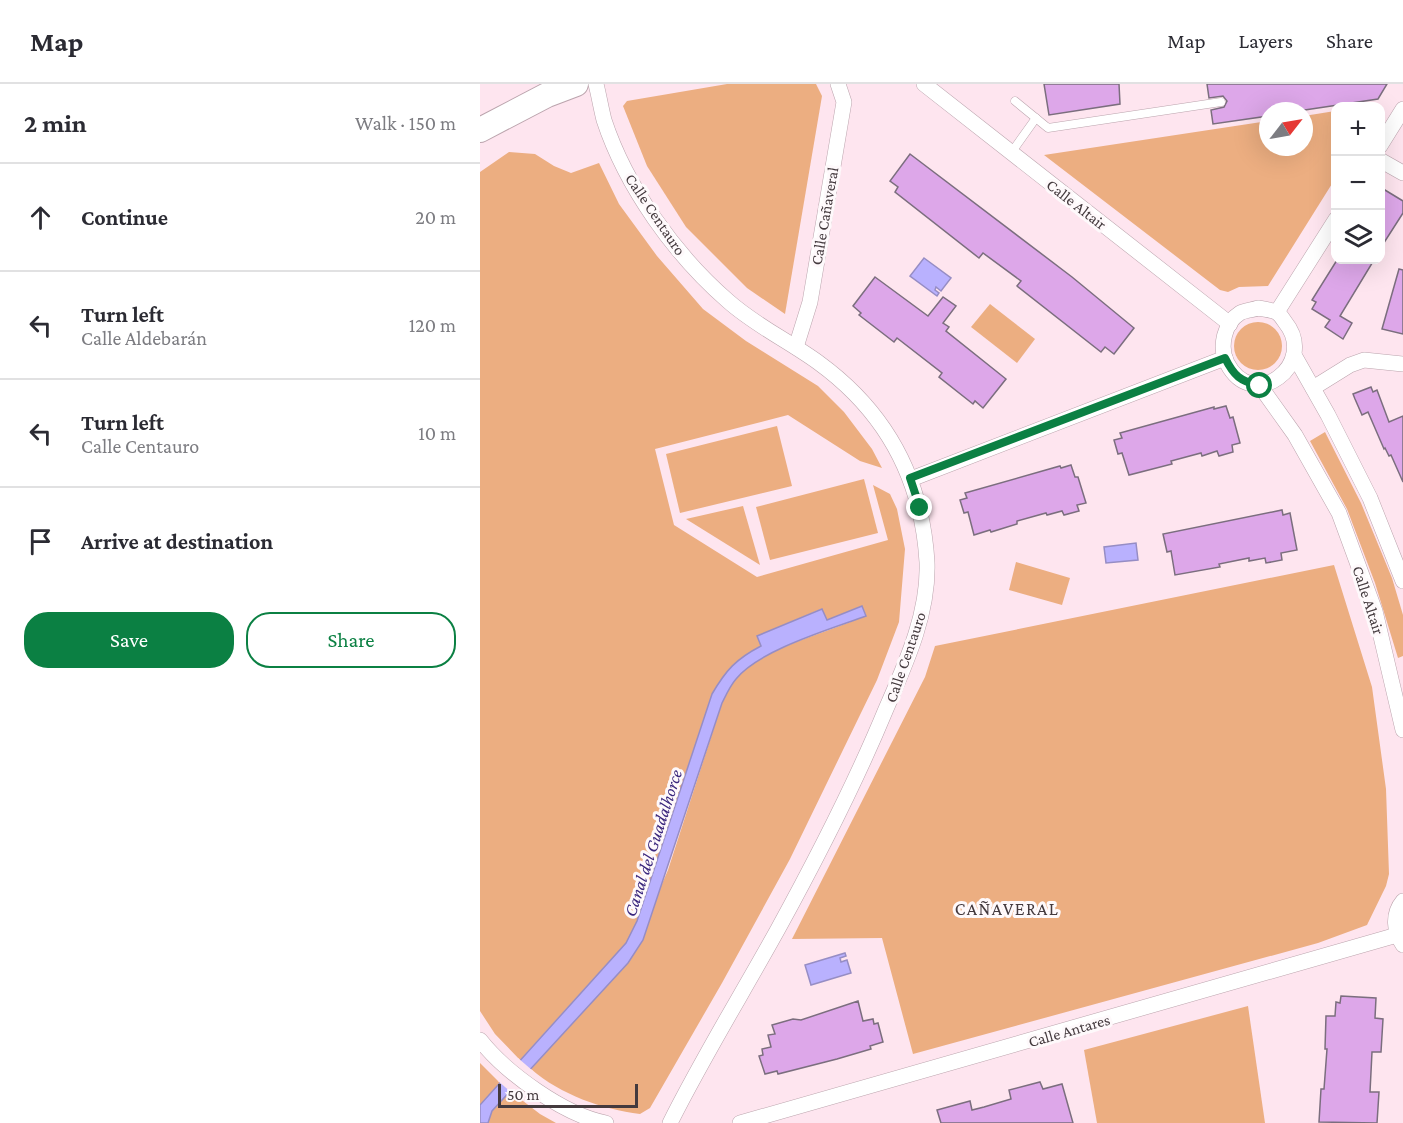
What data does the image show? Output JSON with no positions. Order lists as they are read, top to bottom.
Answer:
{
  "streets": {
    "street": [
      "Calle Altair",
      "Calle Centauro",
      "Calle Cañaveral",
      "Calle Antares"
    ]
  },
  "crossings": [
    ["Calle Centauro", "Calle Cañaveral"]
  ],
  "districts": ["CAÑAVERAL"],
  "water": ["Canal del Guadalhorce"],
  "scale_bar": "50 m",
  "north": "top right",
  "page": {
    "header": "Map",
    "nav": ["Map", "Layers", "Share"],
    "heading": ["2 min", "Walk · 150 m"],
    "map_buttons": ["+", "−"],
    "list": [
      ["Continue", "20 m"],
      ["Turn left", "Calle Aldebarán", "120 m"],
      ["Turn left", "Calle Centauro", "10 m"],
      "Arrive at destination"
    ],
    "buttons": ["Save", "Share"],
    "scale": "50 m"
  }
}
